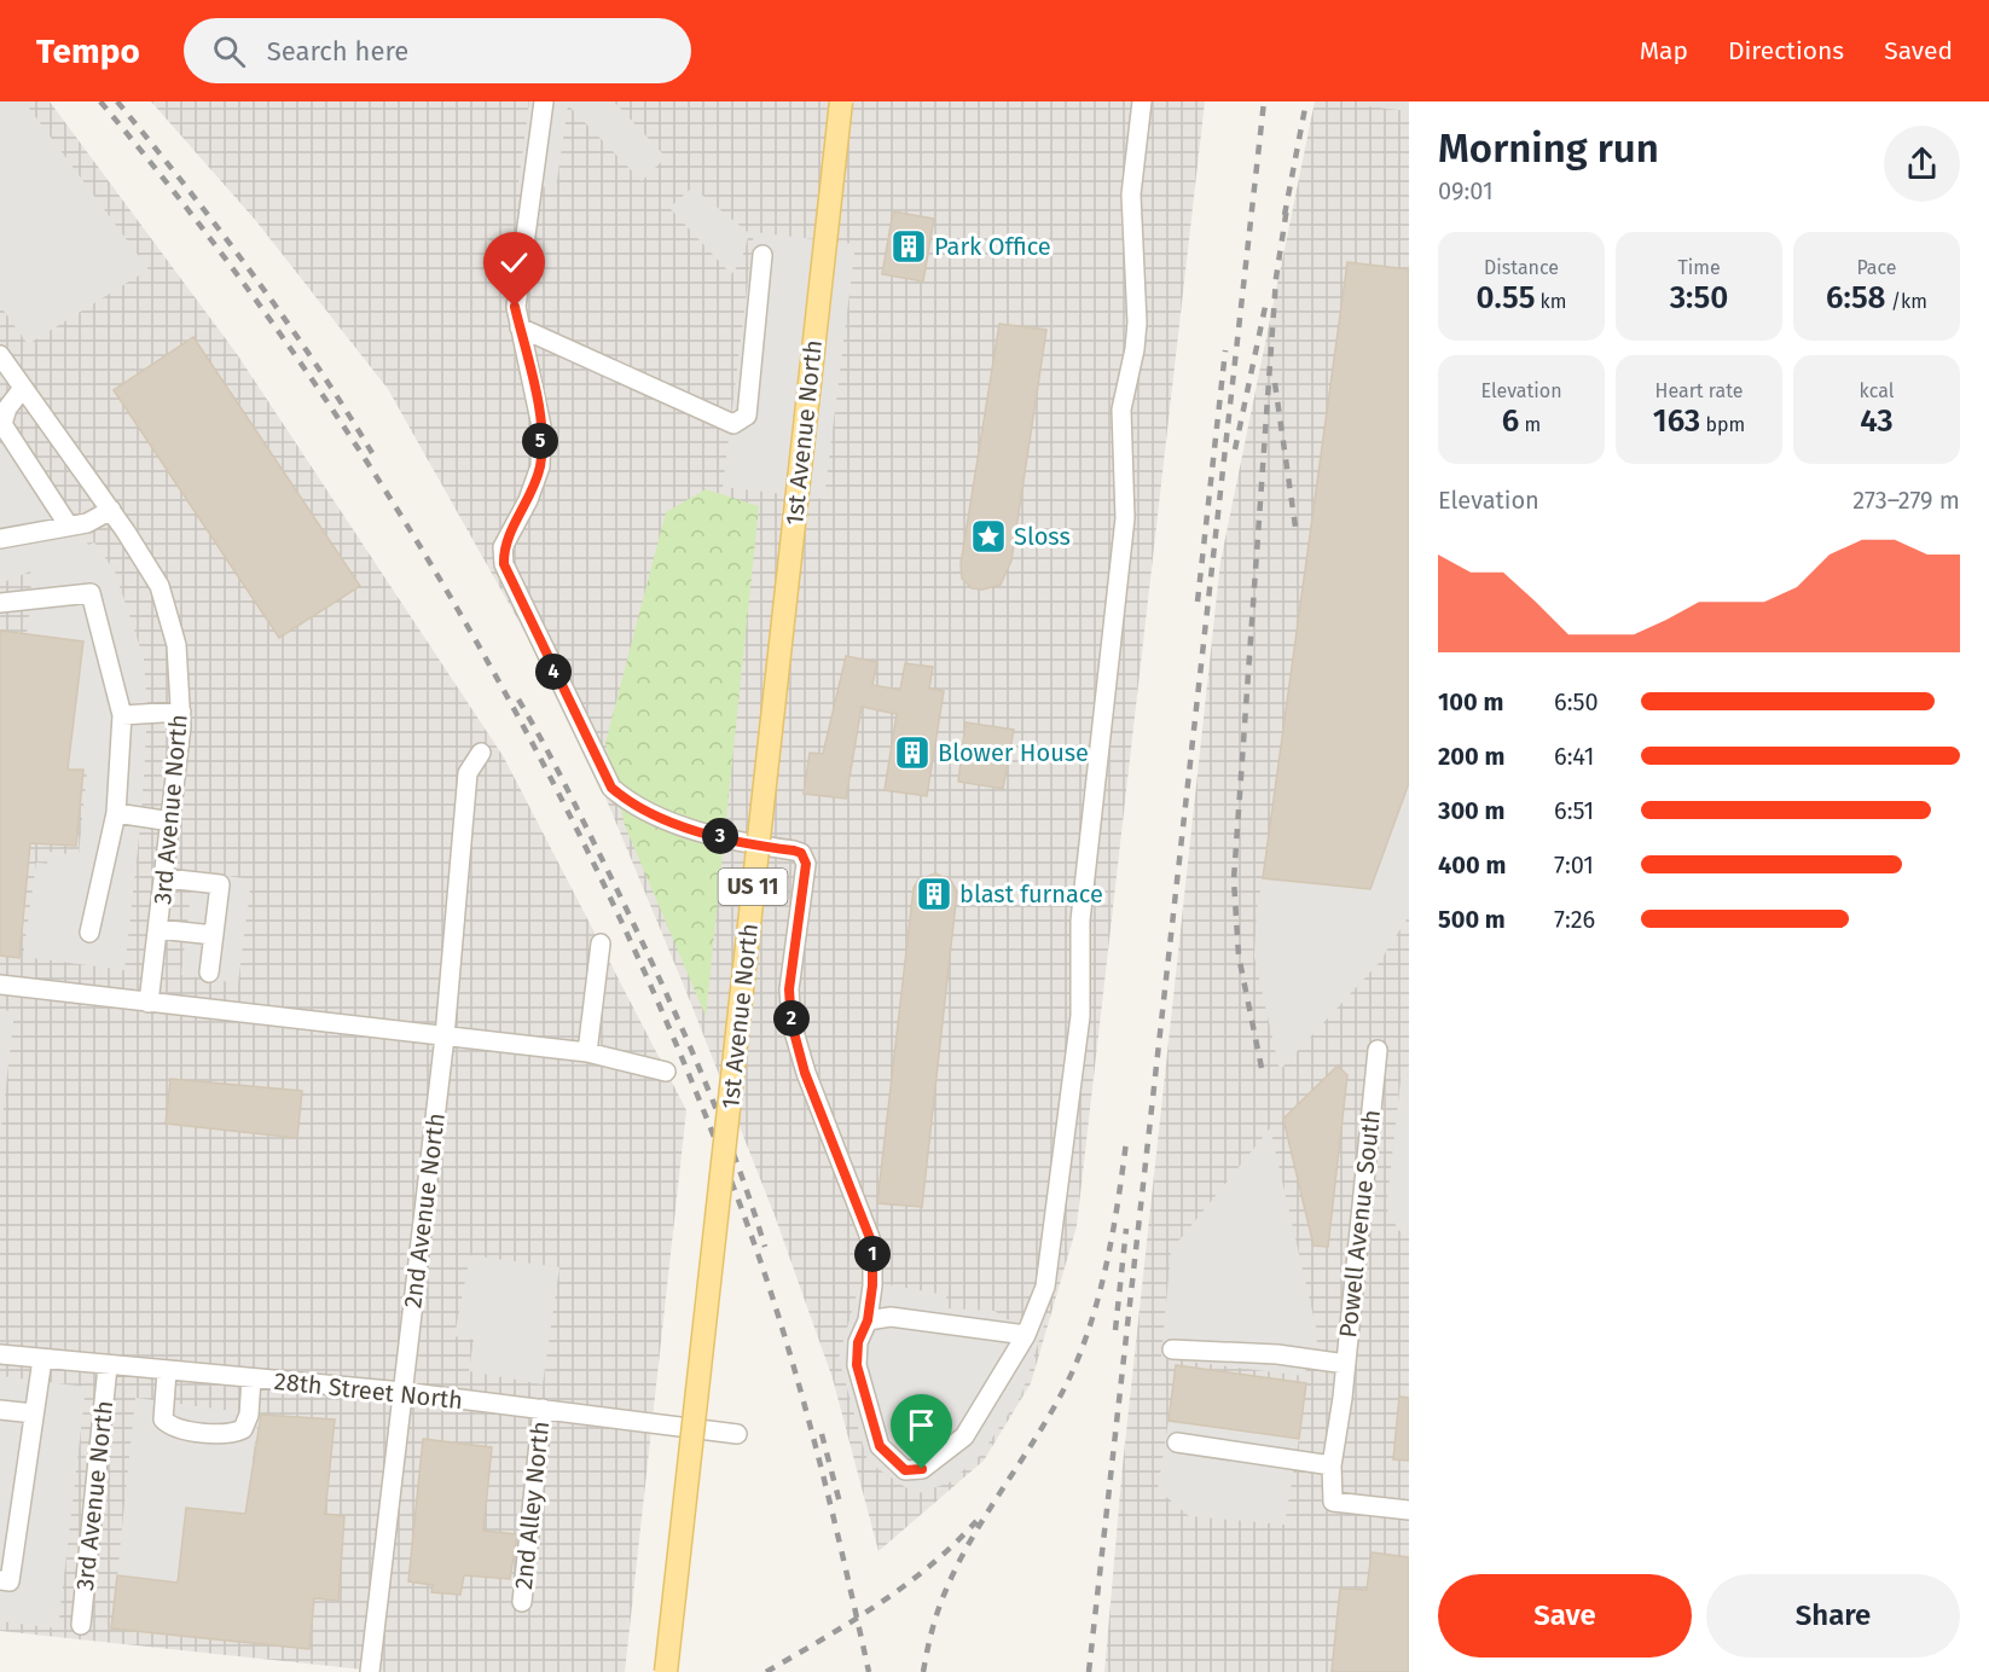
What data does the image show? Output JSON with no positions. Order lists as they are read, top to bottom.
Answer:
{
  "streets": {
    "main road": ["1st Avenue North", "US 11"],
    "street": [
      "3rd Avenue North",
      "2nd Avenue North",
      "Powell Avenue South",
      "28th Street North",
      "2nd Alley North"
    ]
  },
  "crossings": [
    ["3rd Avenue North", "28th Street North"],
    ["2nd Avenue North", "28th Street North"],
    ["28th Street North", "2nd Alley North"]
  ],
  "places": {
    "building": ["Park Office", "Blower House", "blast furnace"],
    "place": ["Sloss"]
  },
  "page": {
    "header": "Tempo",
    "search": "Search here",
    "nav": ["Map", "Directions", "Saved"],
    "heading": ["Morning run", "09:01"],
    "stats": [
      ["Distance", "0.55 km"],
      ["Time", "3:50"],
      ["Pace", "6:58 /km"],
      ["Elevation", "6 m"],
      ["Heart rate", "163 bpm"],
      ["kcal", "43"]
    ],
    "pins": [
      "5",
      "4",
      "3",
      "2",
      "1"
    ],
    "chart": ["Elevation", "273–279 m"],
    "list": [
      {
        "name": "100 m",
        "note": "6:50"
      },
      {
        "name": "200 m",
        "note": "6:41"
      },
      {
        "name": "300 m",
        "note": "6:51"
      },
      {
        "name": "400 m",
        "note": "7:01"
      },
      {
        "name": "500 m",
        "note": "7:26"
      }
    ],
    "buttons": ["Save", "Share"]
  }
}
